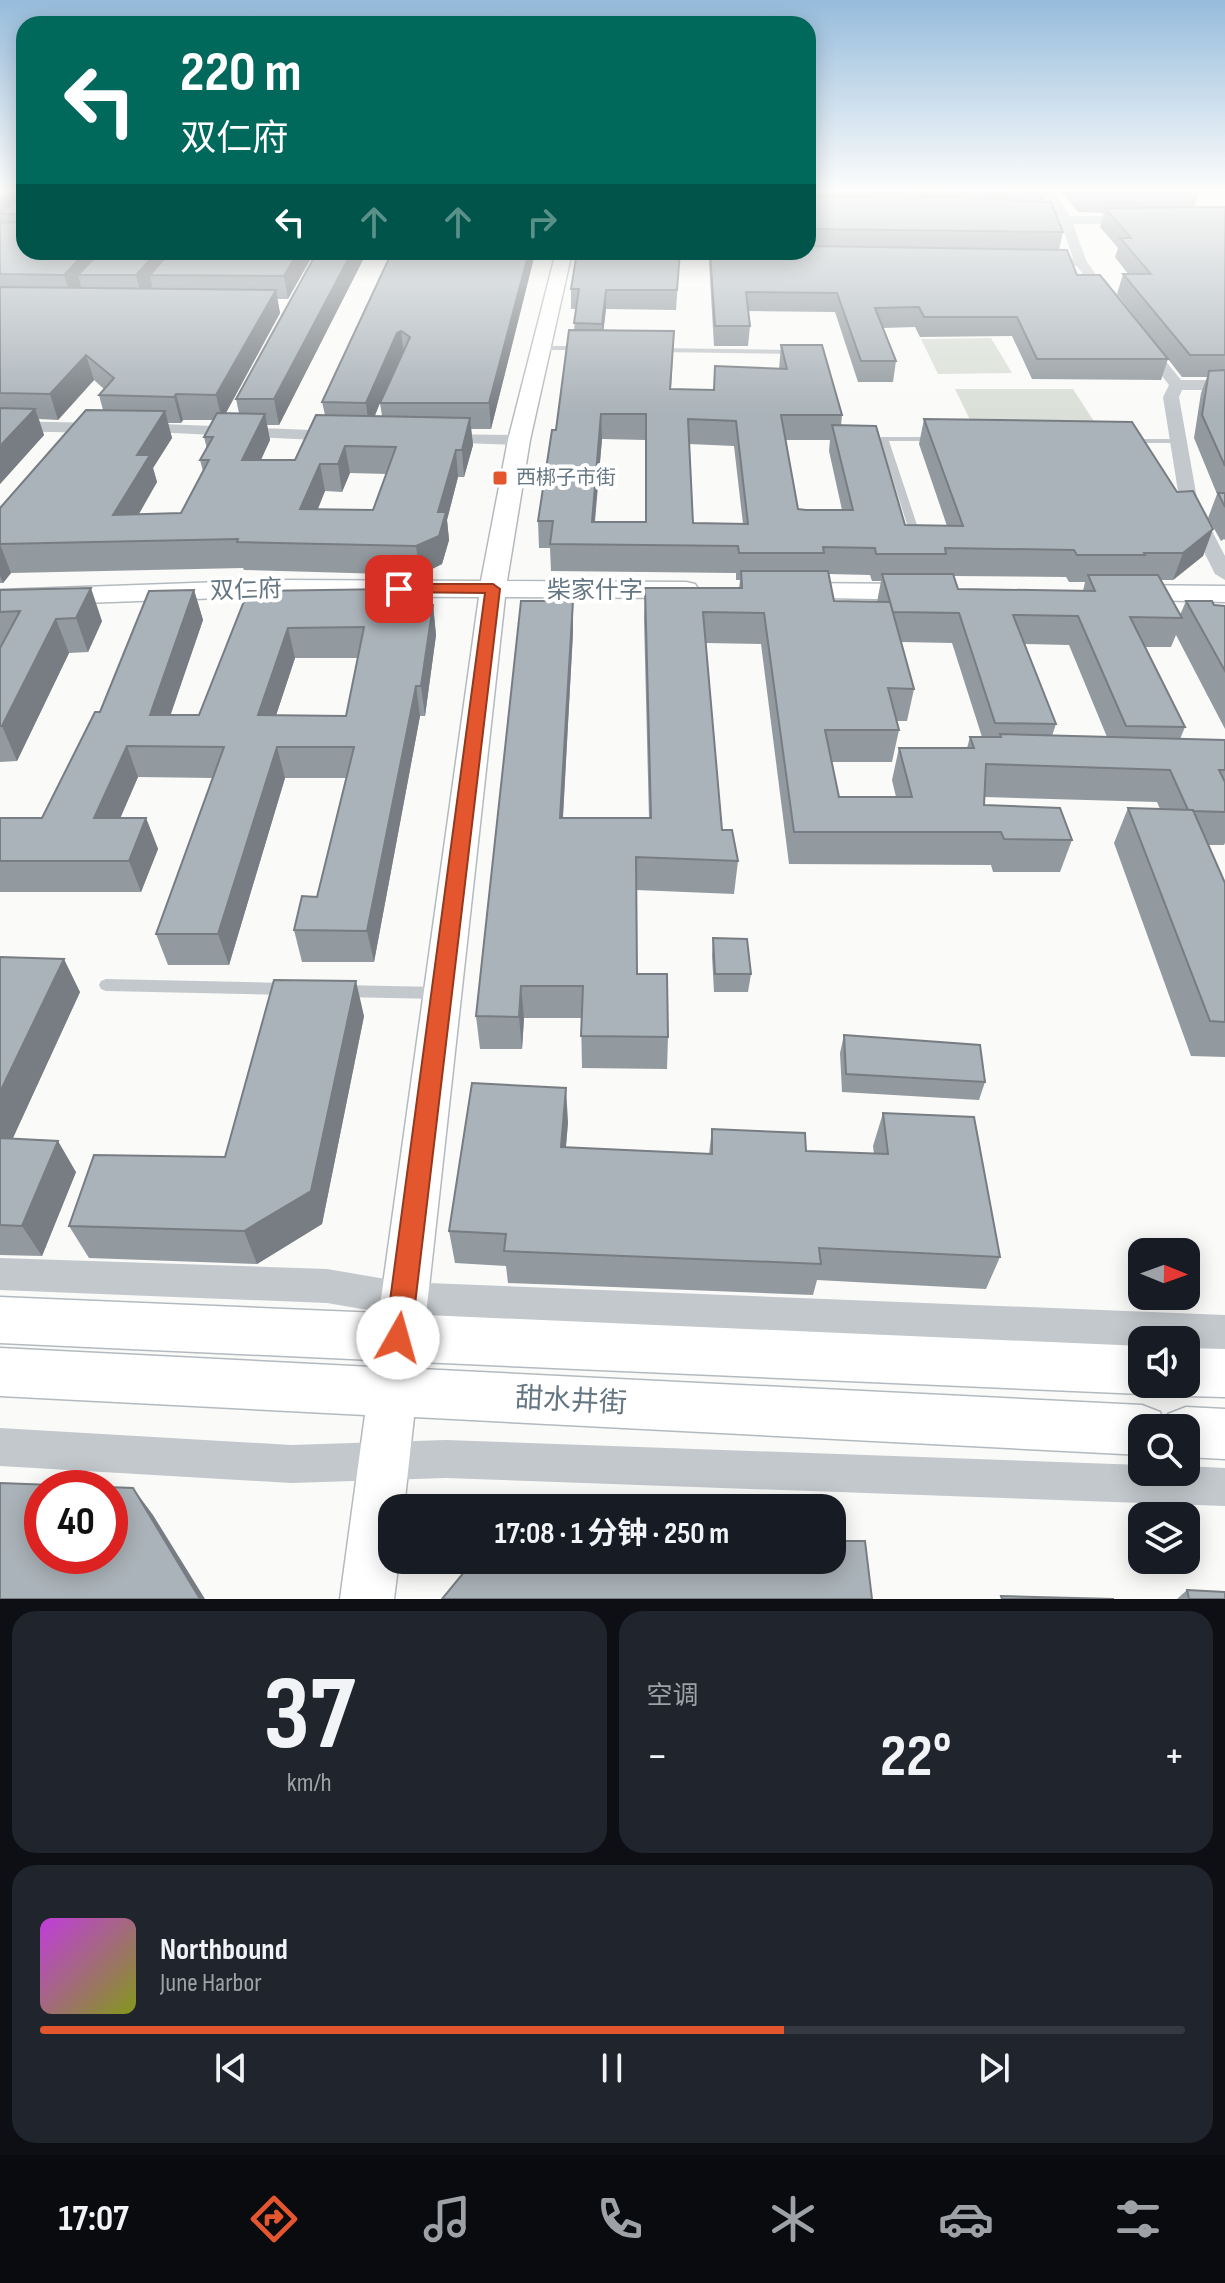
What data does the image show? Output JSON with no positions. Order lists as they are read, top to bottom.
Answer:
{
  "streets": {
    "street": ["双仁府", "柴家什字", "甜水井街"]
  },
  "crossings": [
    ["双仁府", "柴家什字"]
  ],
  "places": {
    "transit": ["西梆子市街"]
  },
  "north": "right",
  "page": {
    "turn": ["220 m", "双仁府"],
    "limit": "40",
    "trip": "17:08 · 1 分钟 · 250 m",
    "tile": [
      ["37", "km/h"],
      "空调"
    ],
    "heat": ["−", "22°", "+"],
    "song": ["Northbound", "June Harbor"],
    "tabs": "17:07"
  }
}
